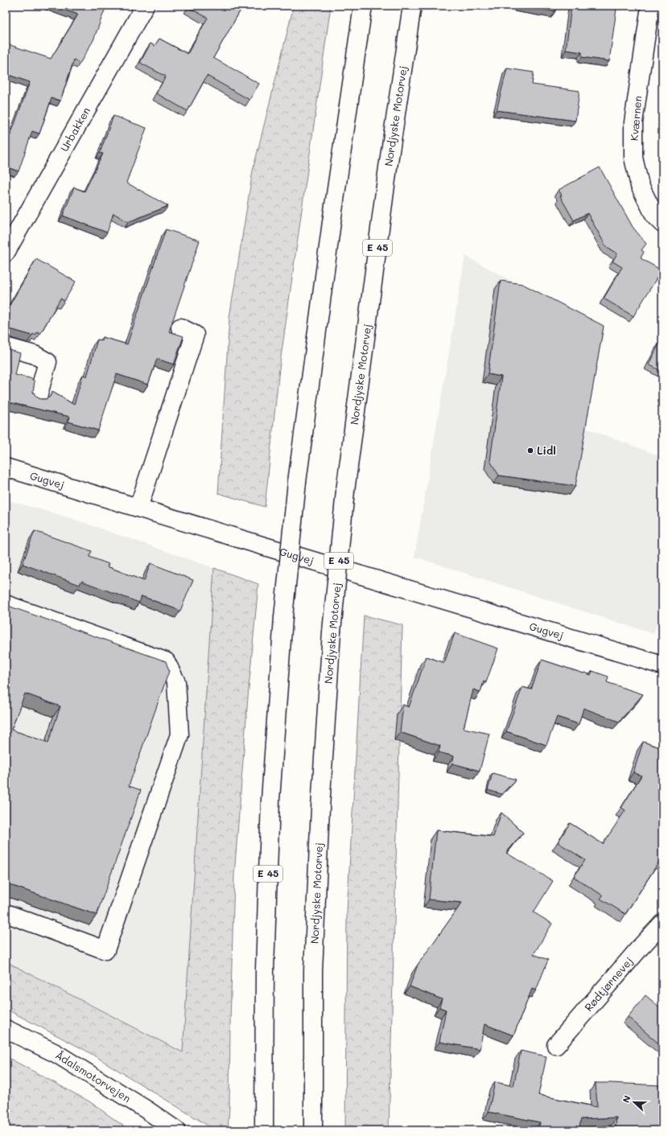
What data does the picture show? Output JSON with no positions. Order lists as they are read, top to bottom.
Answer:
{
  "streets": {
    "main road": [
      "Nordjyske Motorvej",
      "Kværnen",
      "Urbakken",
      "E 45",
      "Gugvej",
      "Rødtjørnevej",
      "Ådalsmotorvejen"
    ]
  },
  "places": ["Lidl"],
  "north": "left"
}
